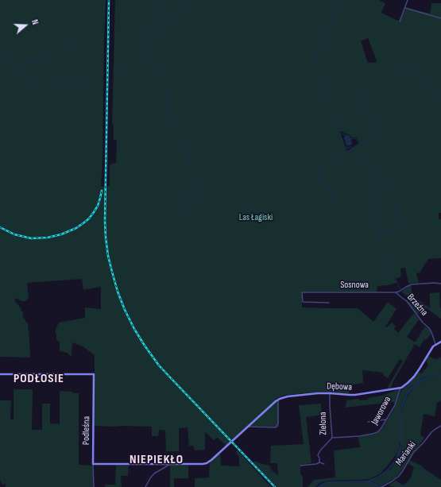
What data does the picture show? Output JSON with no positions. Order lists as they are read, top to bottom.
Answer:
{
  "streets": {
    "street": [
      "Sosnowa",
      "Brzeźna",
      "Dębowa",
      "Jaworowa",
      "Zielona",
      "Podleśna",
      "Marianki"
    ]
  },
  "crossings": [
    ["Sosnowa", "Brzeźna"],
    ["Dębowa", "Jaworowa"],
    ["Dębowa", "Zielona"],
    ["Jaworowa", "Zielona"]
  ],
  "districts": ["PODŁOSIE", "NIEPIEKŁO"],
  "parks": ["Las Łagiski"],
  "north": "right"
}
